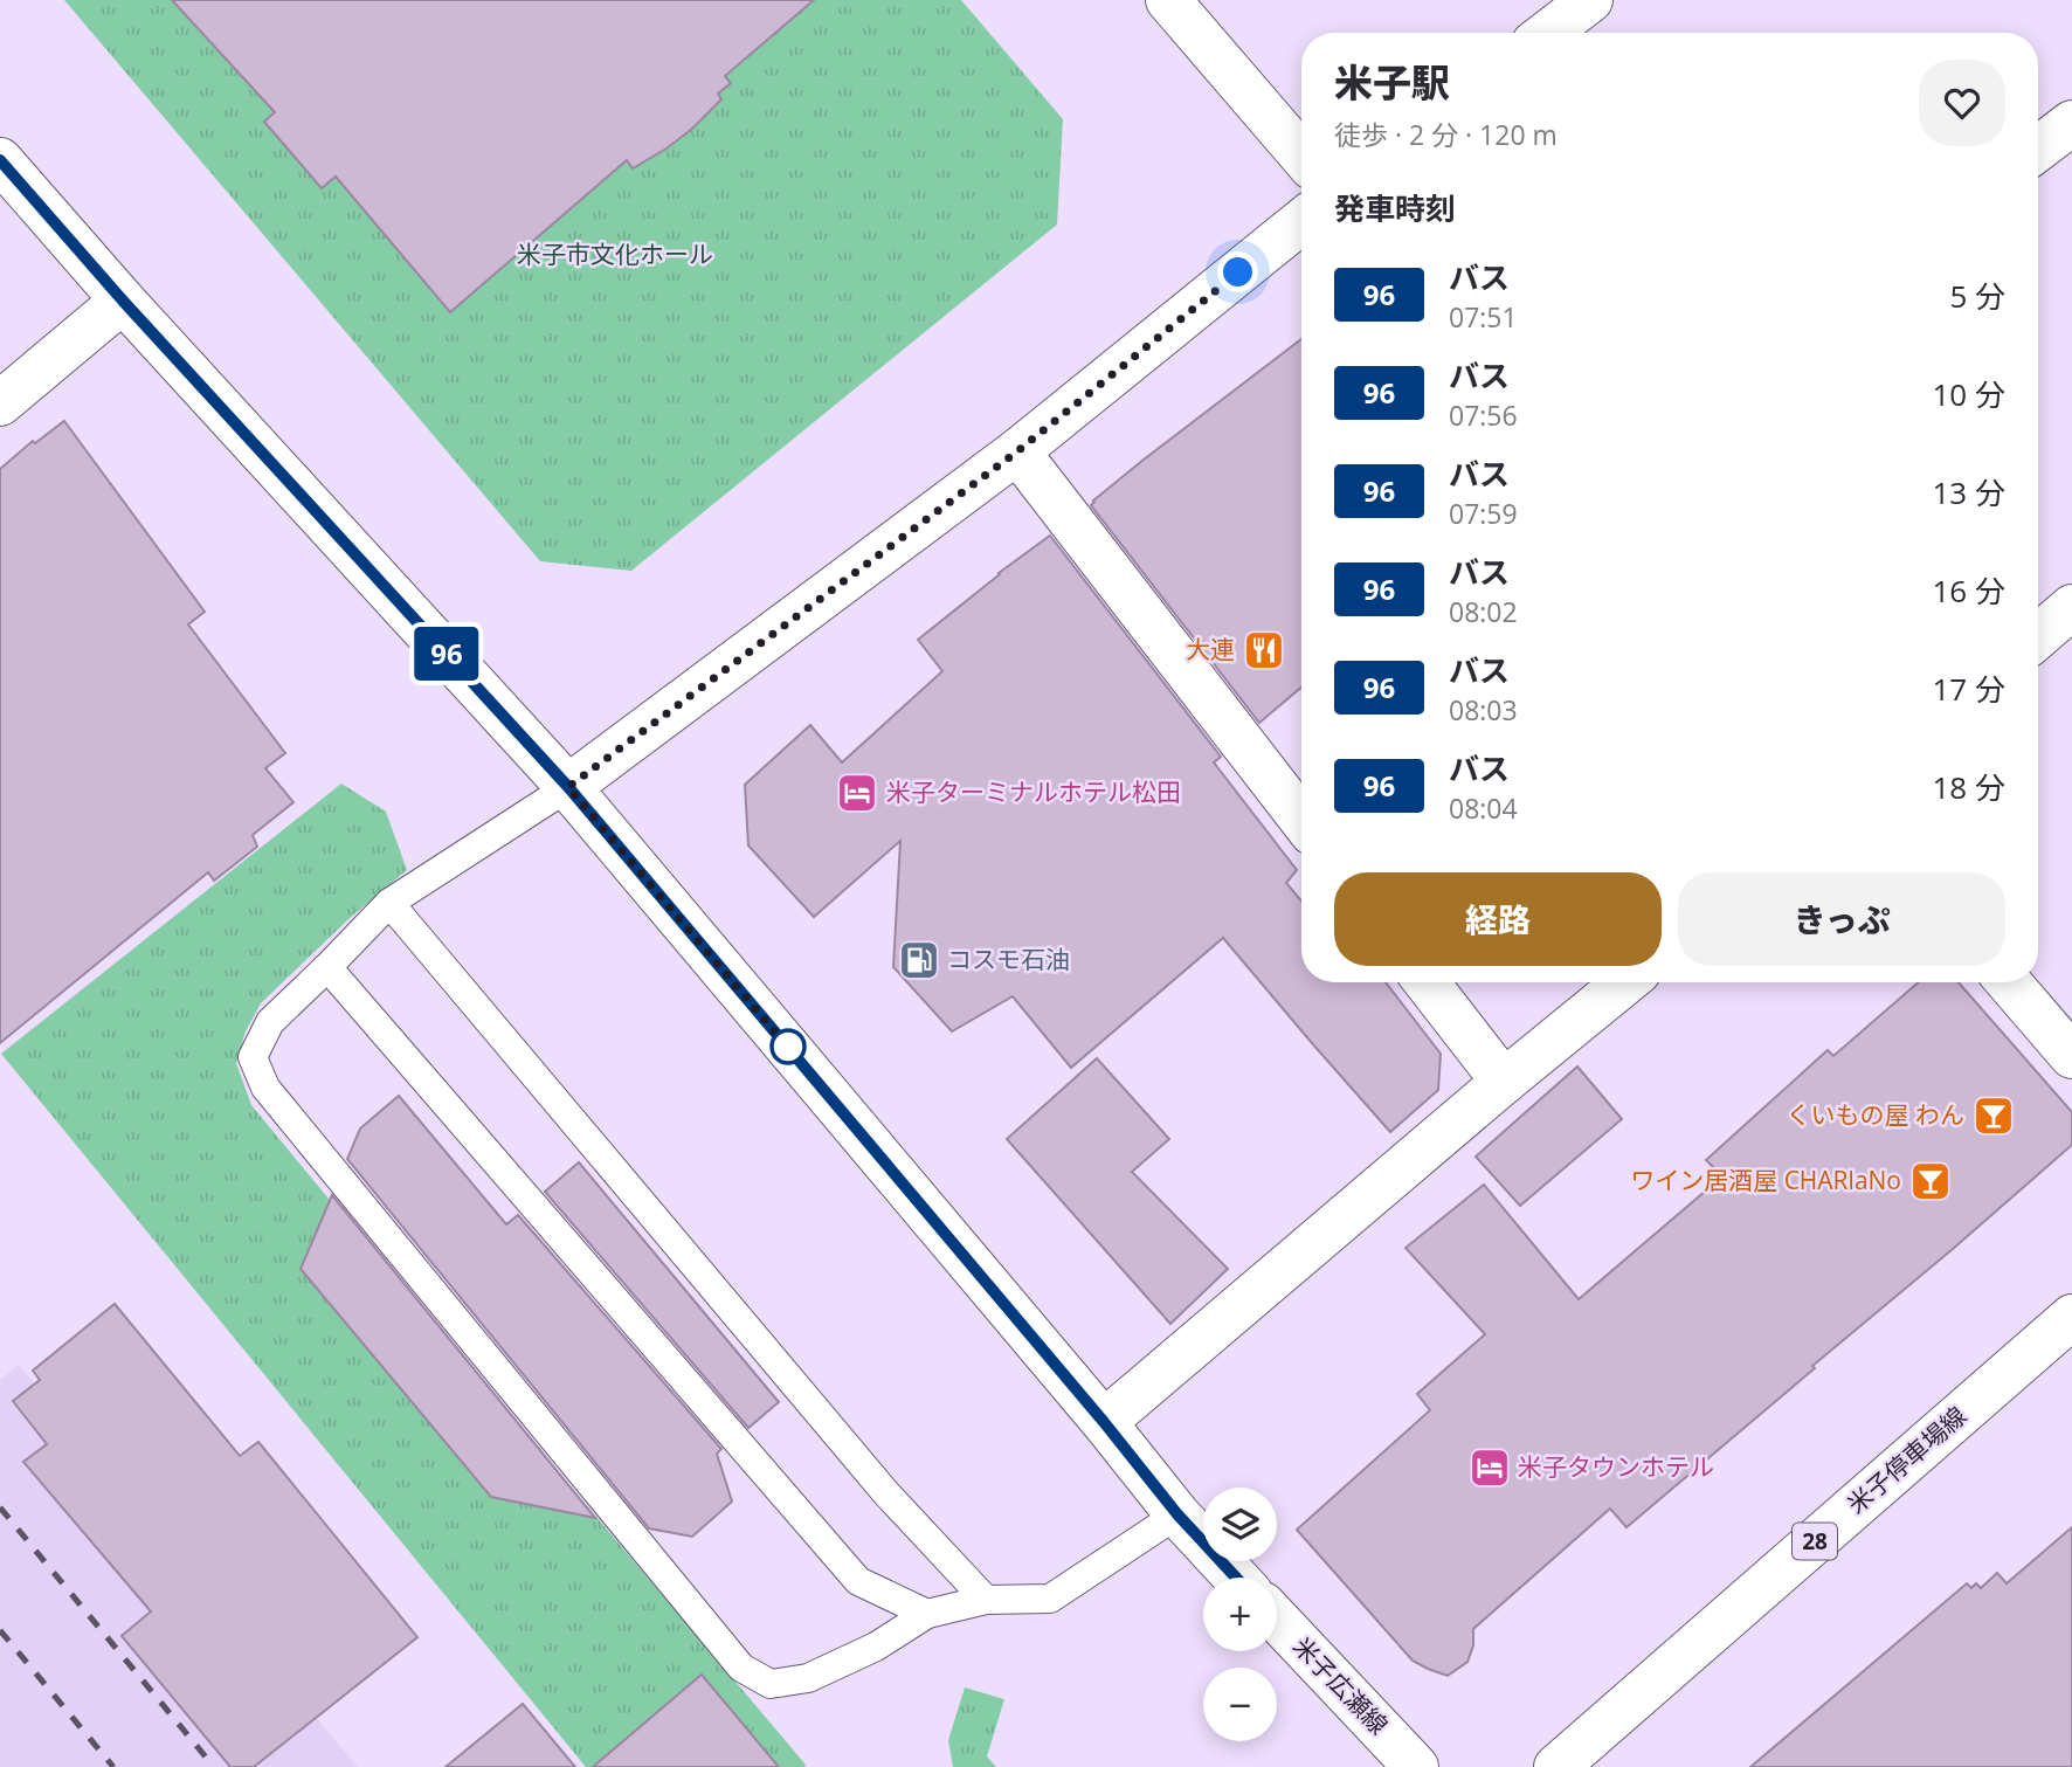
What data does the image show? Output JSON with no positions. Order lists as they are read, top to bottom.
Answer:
{
  "streets": {
    "street": ["米子停車場線", "28", "米子広瀬線"]
  },
  "parks": ["米子市文化ホール"],
  "places": {
    "restaurant": ["大連"],
    "hotel": ["米子ターミナルホテル松田", "米子タウンホテル"],
    "fuel station": ["コスモ石油"],
    "bar": ["くいもの屋 わん", "ワイン居酒屋 CHARlaNo"]
  },
  "lines": ["bus line 96"],
  "page": {
    "on_map": "96",
    "heading": [
      ["米子駅", "徒歩 · 2 分 · 120 m"],
      "発車時刻"
    ],
    "list": [
      {
        "mark": "96",
        "name": "バス",
        "note": "07:51",
        "value": "5 分"
      },
      {
        "mark": "96",
        "name": "バス",
        "note": "07:56",
        "value": "10 分"
      },
      {
        "mark": "96",
        "name": "バス",
        "note": "07:59",
        "value": "13 分"
      },
      {
        "mark": "96",
        "name": "バス",
        "note": "08:02",
        "value": "16 分"
      },
      {
        "mark": "96",
        "name": "バス",
        "note": "08:03",
        "value": "17 分"
      },
      {
        "mark": "96",
        "name": "バス",
        "note": "08:04",
        "value": "18 分"
      }
    ],
    "buttons": ["経路", "きっぷ"],
    "map_buttons": ["+", "−"]
  }
}
